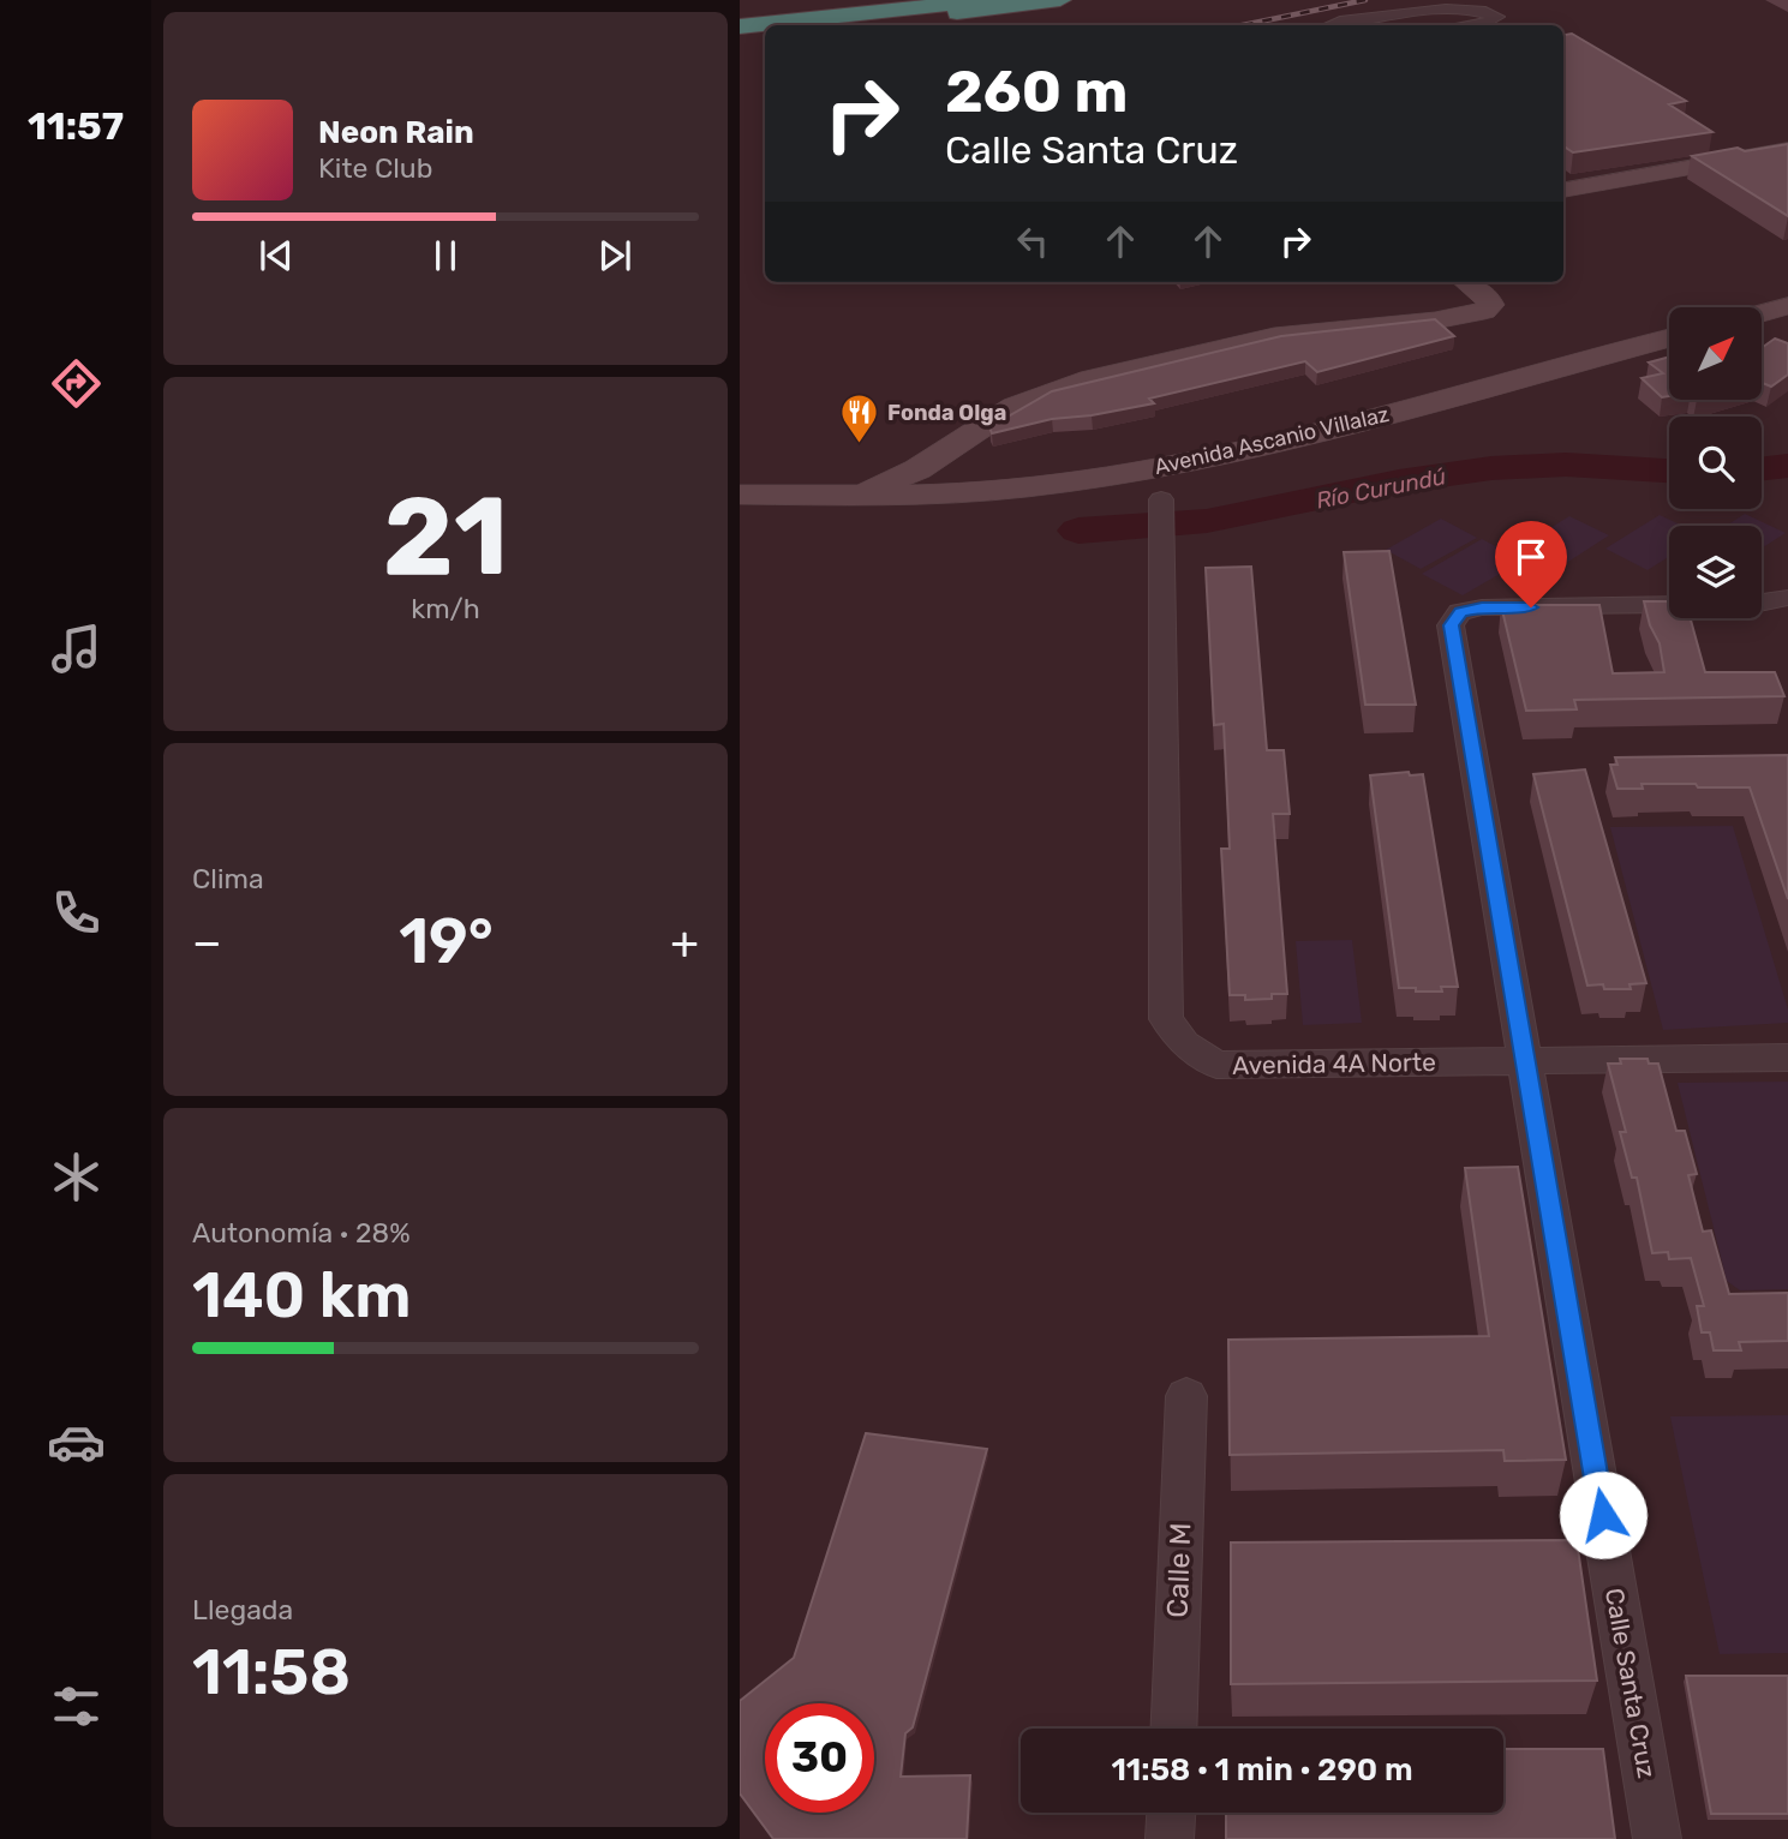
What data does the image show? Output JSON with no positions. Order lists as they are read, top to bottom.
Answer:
{
  "streets": {
    "main road": ["Avenida Ascanio Villalaz"],
    "street": ["Avenida 4A Norte", "Calle M", "Calle Santa Cruz"]
  },
  "crossings": [
    ["Avenida 4A Norte", "Calle Santa Cruz"]
  ],
  "water": ["Río Curundú"],
  "places": {
    "restaurant": ["Fonda Olga"]
  },
  "north": "top right",
  "page": {
    "tabs": "11:57",
    "turn": ["260 m", "Calle Santa Cruz"],
    "song": ["Neon Rain", "Kite Club"],
    "tile": [
      ["21", "km/h"],
      "Clima",
      ["Autonomía · 28%", "140 km"],
      ["Llegada", "11:58"]
    ],
    "heat": ["−", "19°", "+"],
    "limit": "30",
    "trip": "11:58 · 1 min · 290 m"
  }
}
